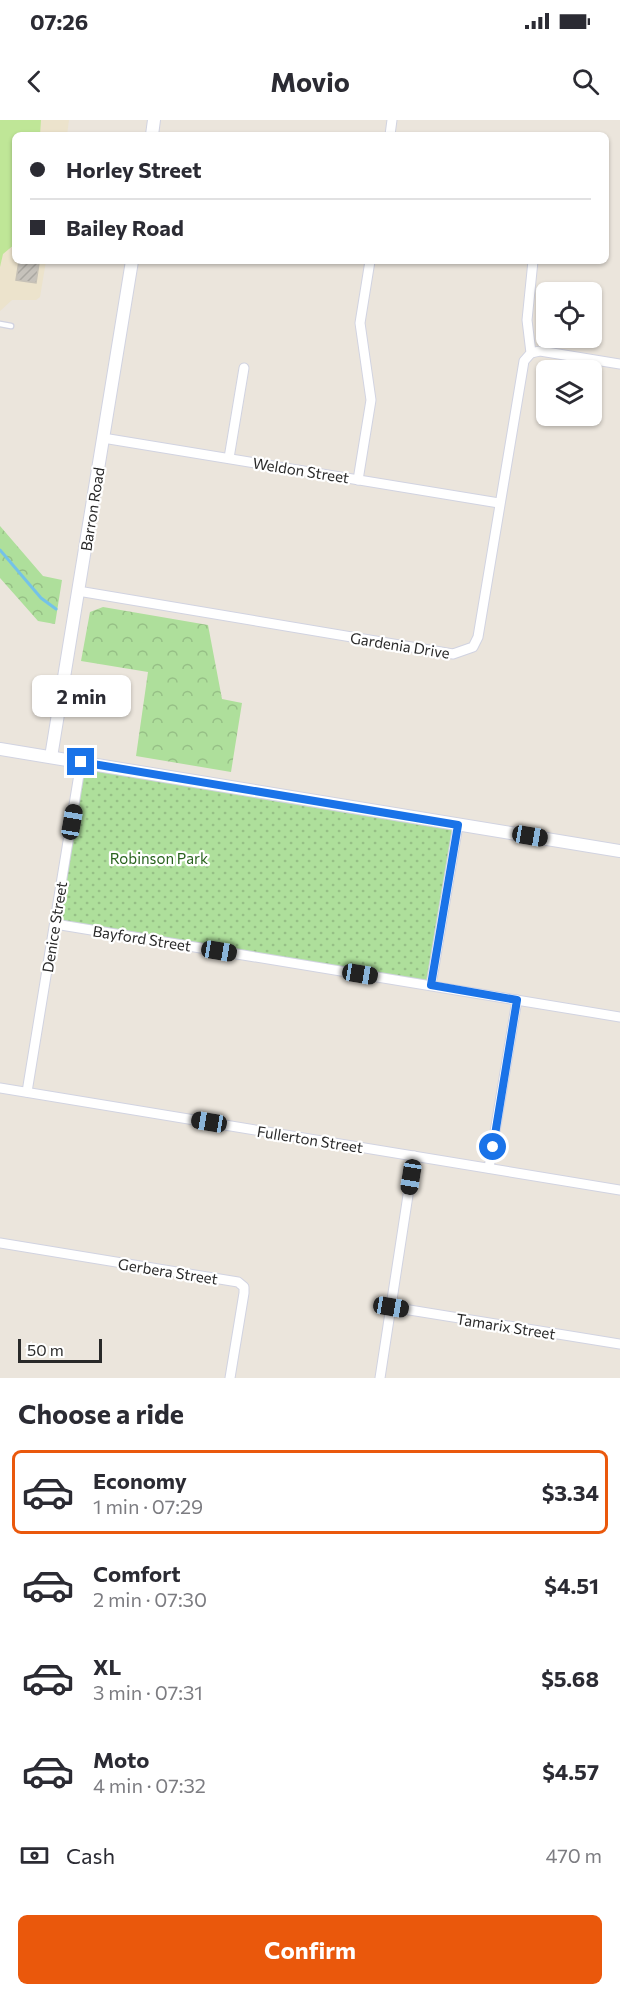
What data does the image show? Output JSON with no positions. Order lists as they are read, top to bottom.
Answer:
{
  "streets": {
    "street": [
      "Weldon Street",
      "Barron Road",
      "Gardenia Drive",
      "Denice Street",
      "Bayford Street",
      "Fullerton Street",
      "Gerbera Street",
      "Tamarix Street"
    ]
  },
  "crossings": [
    ["Weldon Street", "Barron Road"],
    ["Weldon Street", "Gardenia Drive"],
    ["Barron Road", "Gardenia Drive"],
    ["Denice Street", "Bayford Street"],
    ["Denice Street", "Fullerton Street"]
  ],
  "parks": ["Robinson Park"],
  "scale_bar": "50 m",
  "page": {
    "status": "07:26",
    "header": "Movio",
    "banner": ["Horley Street", "Bailey Road"],
    "bubble": "2 min",
    "scale": "50 m",
    "heading": "Choose a ride",
    "list": [
      {
        "name": "Economy",
        "note": "1 min · 07:29",
        "value": "$3.34"
      },
      {
        "name": "Comfort",
        "note": "2 min · 07:30",
        "value": "$4.51"
      },
      {
        "name": "XL",
        "note": "3 min · 07:31",
        "value": "$5.68"
      },
      {
        "name": "Moto",
        "note": "4 min · 07:32",
        "value": "$4.57"
      }
    ],
    "pay": ["Cash", "470 m"],
    "buttons": "Confirm"
  }
}
